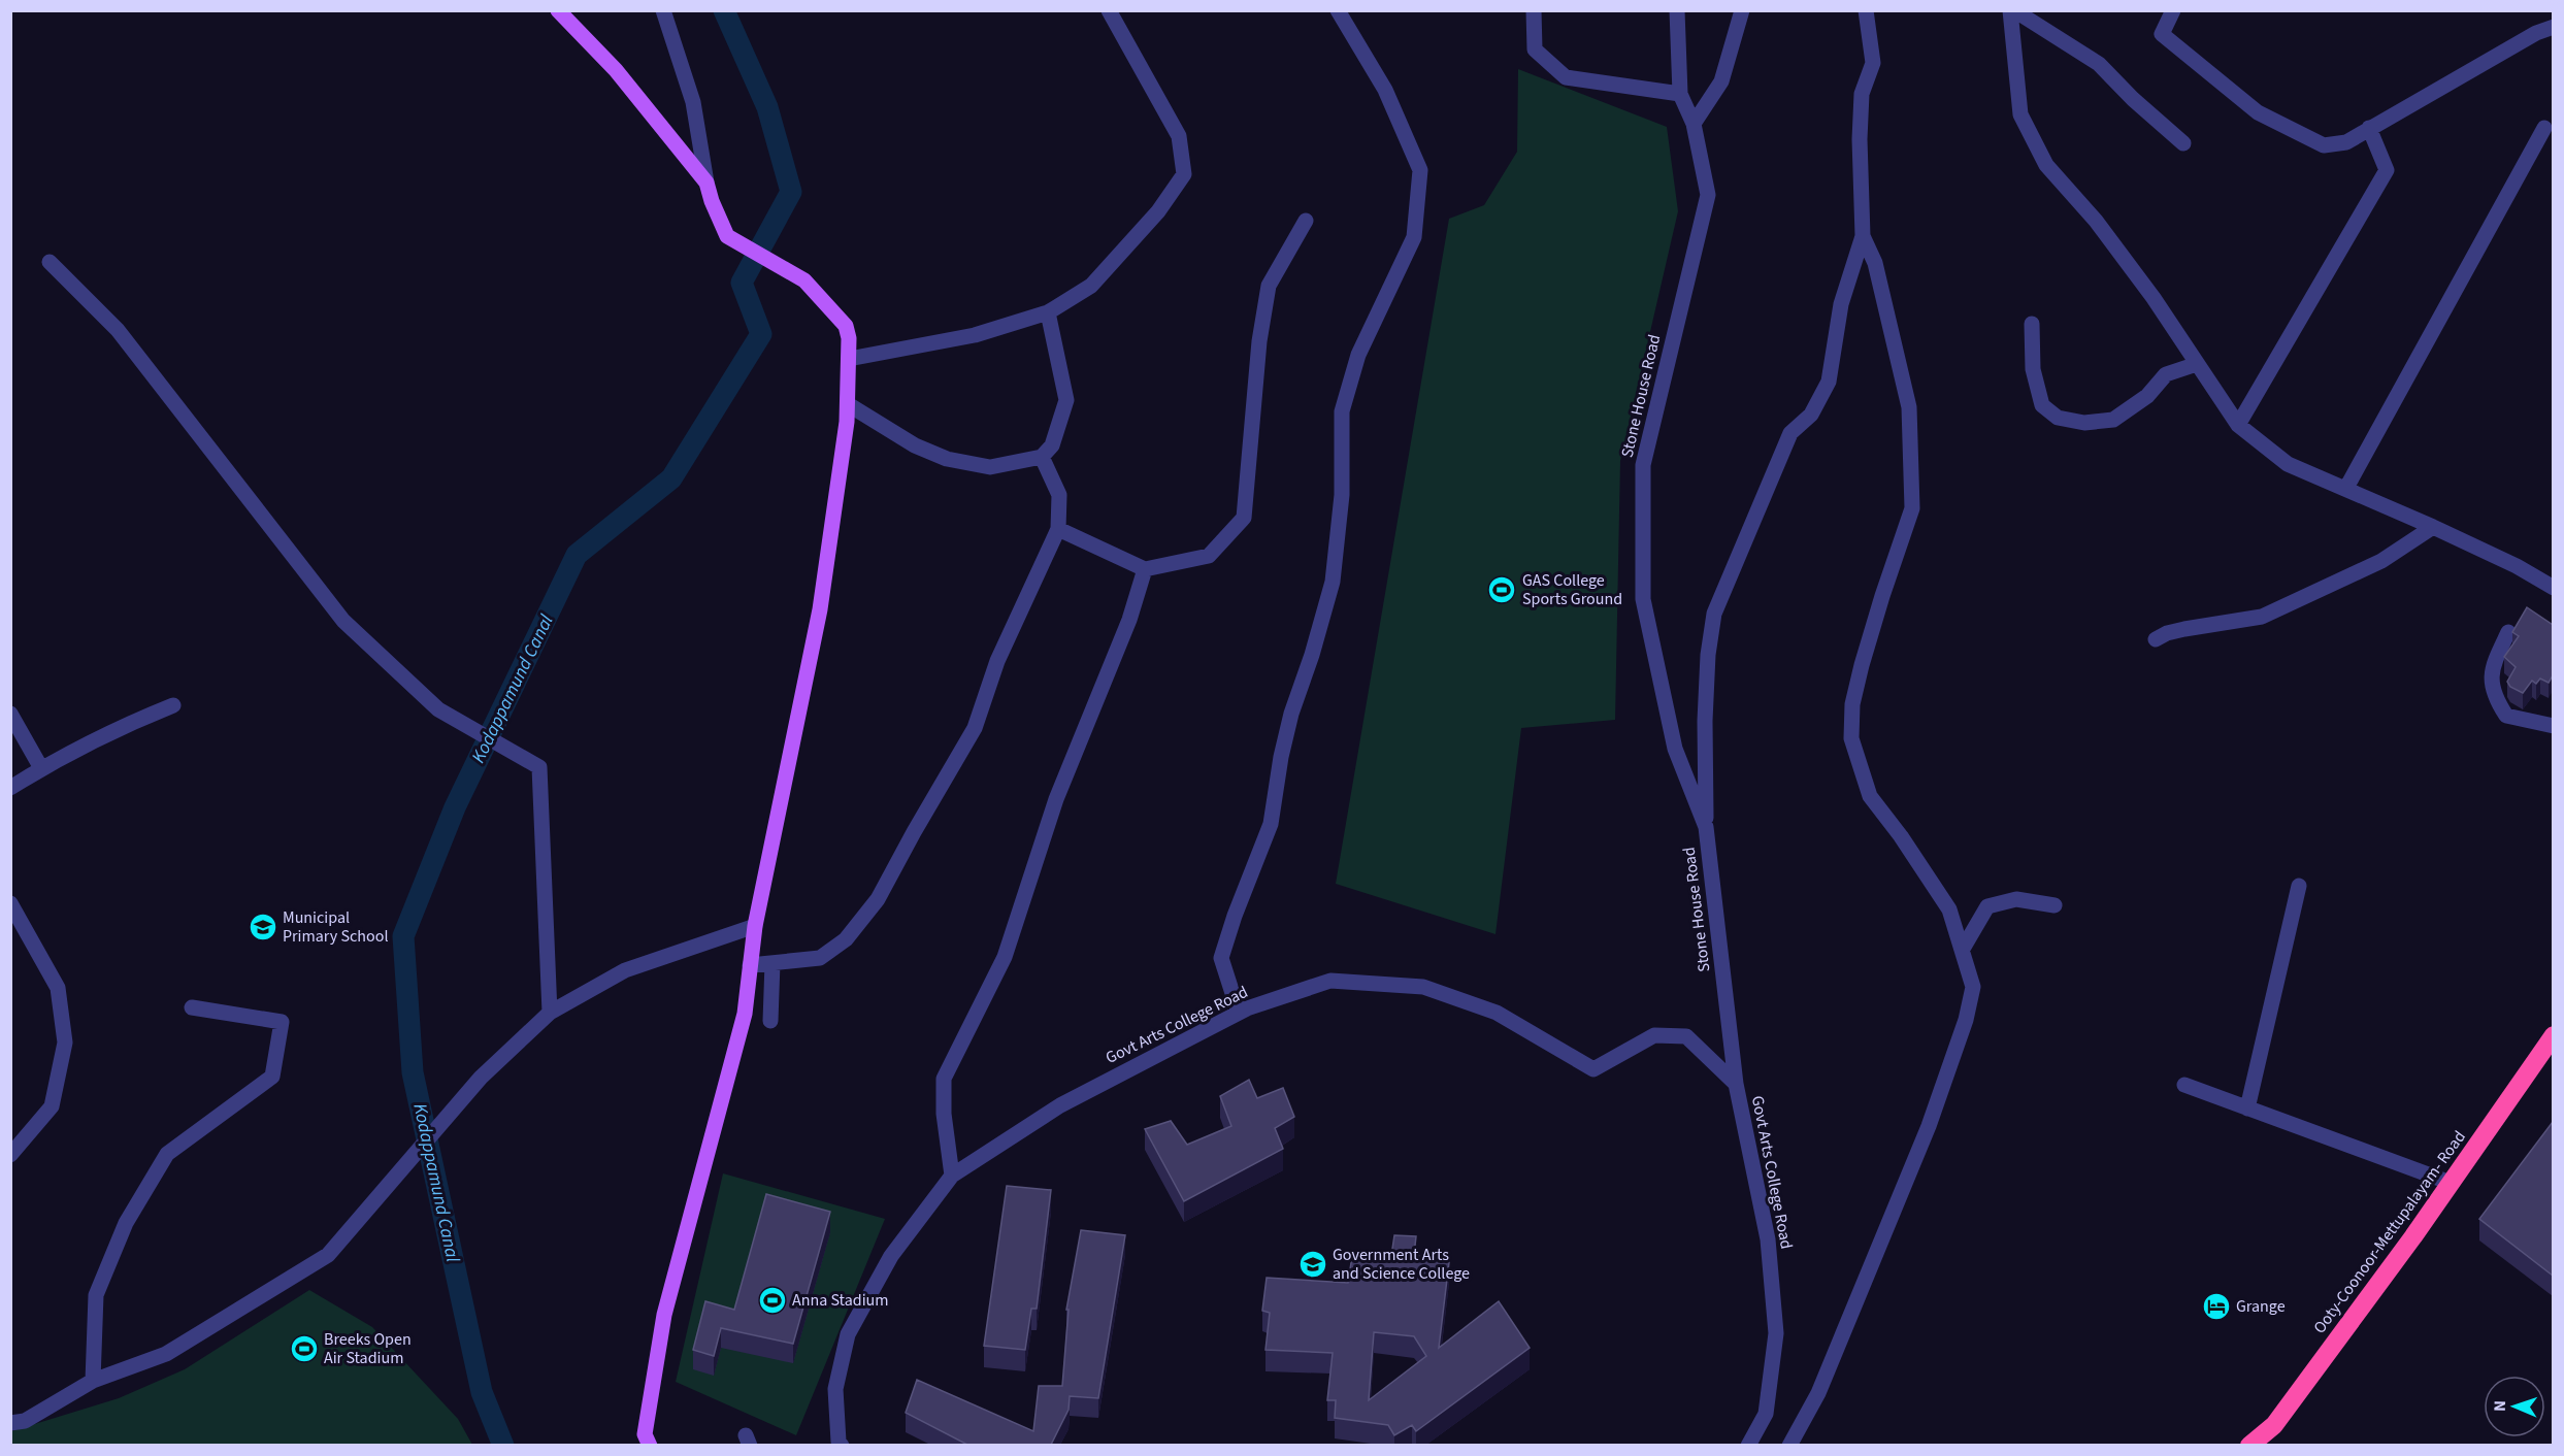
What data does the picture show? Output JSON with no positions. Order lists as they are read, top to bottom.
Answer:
{
  "streets": {
    "highway": ["Ooty-Coonoor-Mettupalayam- Road"],
    "street": ["Stone House Road", "Govt Arts College Road"]
  },
  "crossings": [
    ["Stone House Road", "Govt Arts College Road"]
  ],
  "water": ["Kodappamund Canal"],
  "places": {
    "sports": ["GAS College Sports Ground", "Anna Stadium", "Breeks Open Air Stadium"],
    "school or university": ["Municipal Primary School", "Government Arts and Science College"],
    "hotel": ["Grange"]
  },
  "north": "left"
}
